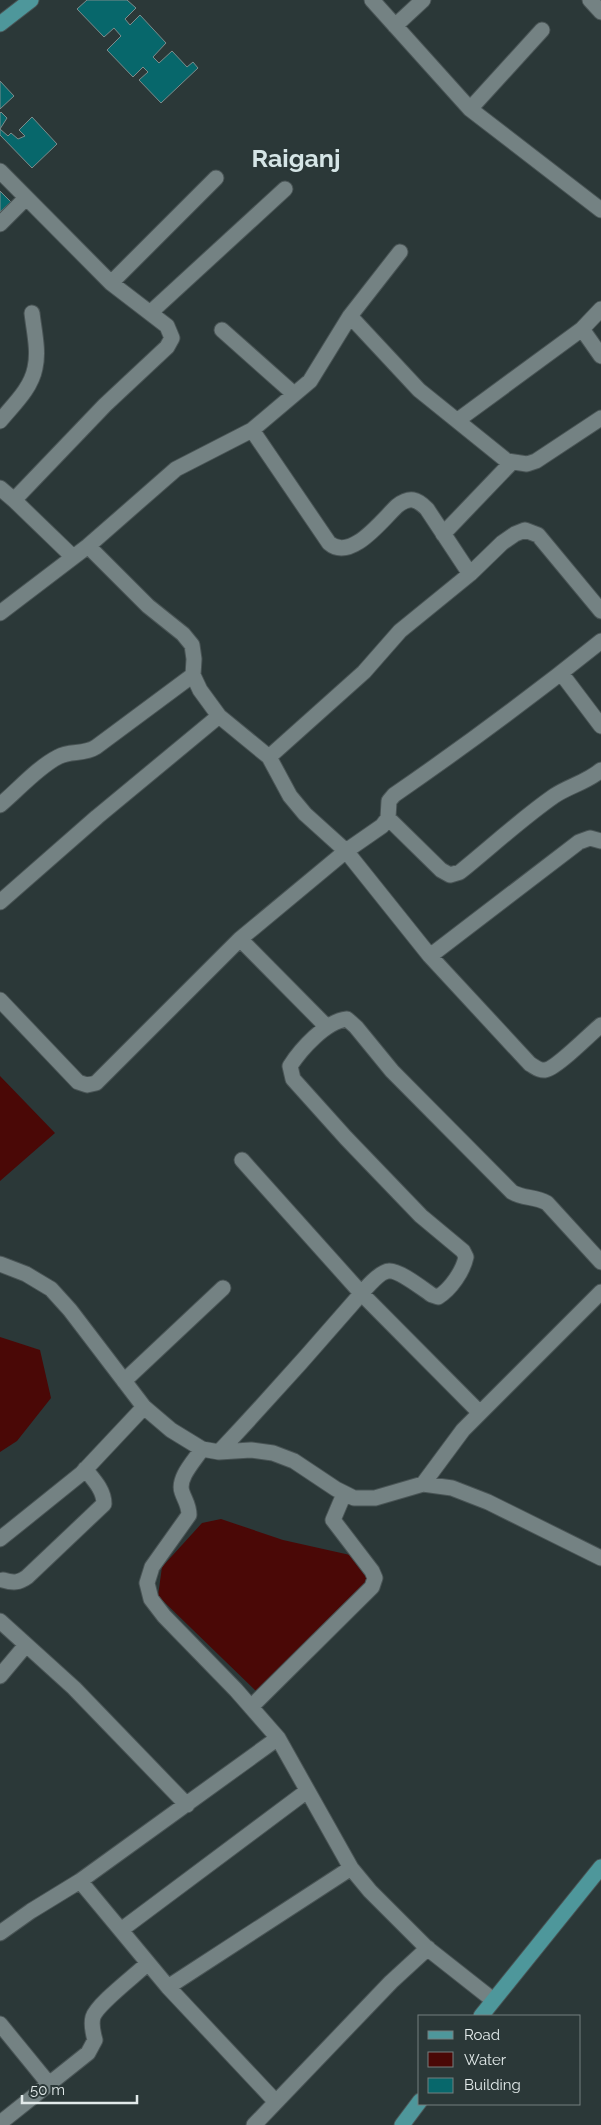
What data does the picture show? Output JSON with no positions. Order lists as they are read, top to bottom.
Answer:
{
  "districts": ["Raiganj"],
  "legend": ["Road", "Water", "Building"],
  "scale_bar": "50 m"
}
